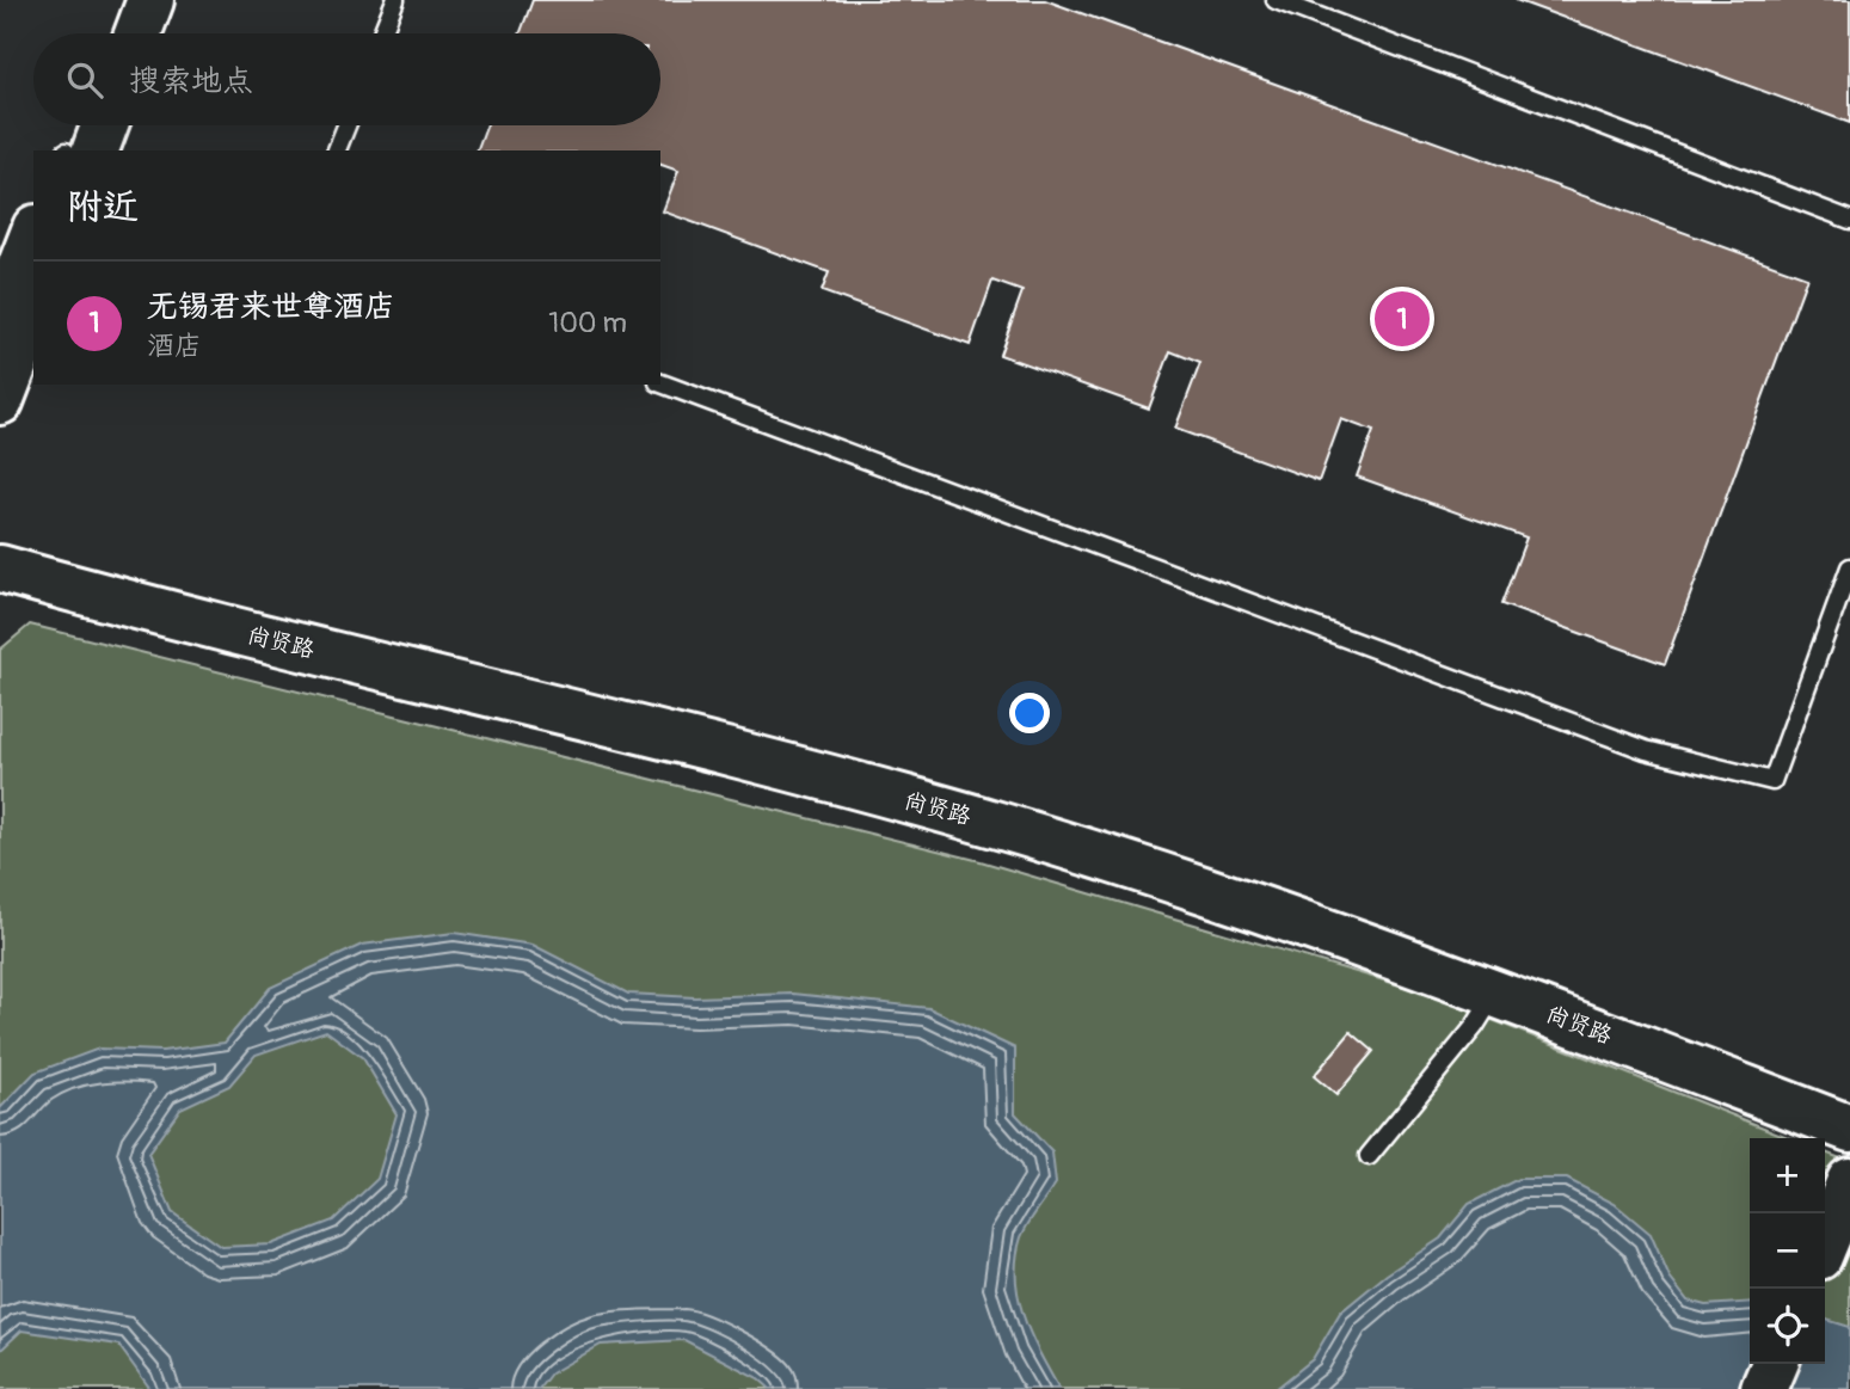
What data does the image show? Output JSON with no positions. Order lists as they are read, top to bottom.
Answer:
{
  "streets": {
    "street": ["尚贤路"]
  },
  "page": {
    "search": "搜索地点",
    "heading": "附近",
    "list": [
      {
        "mark": "1",
        "name": "无锡君来世尊酒店",
        "note": "酒店",
        "value": "100 m"
      }
    ],
    "pins": "1",
    "map_buttons": ["+", "−"]
  }
}
